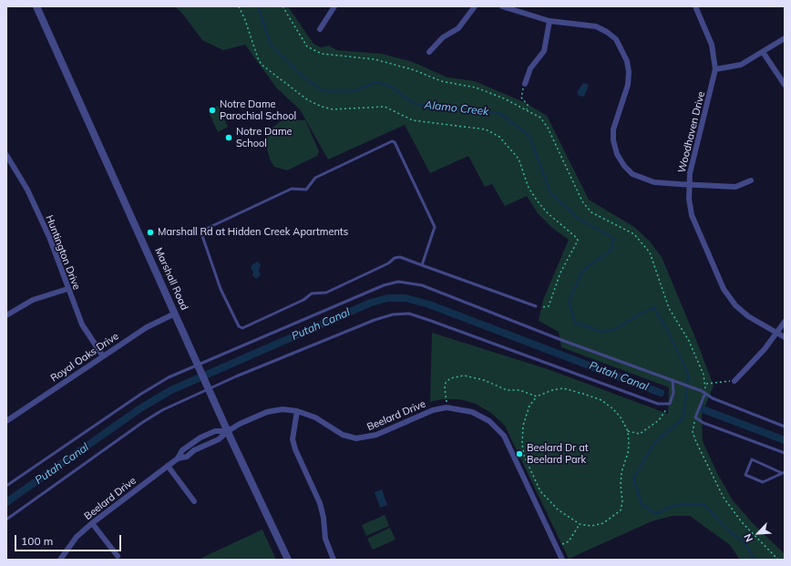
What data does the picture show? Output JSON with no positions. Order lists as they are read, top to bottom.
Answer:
{
  "streets": {
    "street": [
      "Woodhaven Drive",
      "Huntington Drive",
      "Marshall Road",
      "Royal Oaks Drive",
      "Beelard Drive"
    ]
  },
  "crossings": [
    ["Huntington Drive", "Royal Oaks Drive"],
    ["Marshall Road", "Royal Oaks Drive"],
    ["Marshall Road", "Beelard Drive"]
  ],
  "water": ["Alamo Creek", "Putah Canal"],
  "places": [
    "Notre Dame Parochial School",
    "Notre Dame School",
    "Marshall Rd at Hidden Creek Apartments",
    "Beelard Dr at Beelard Park"
  ],
  "scale_bar": "100 m",
  "north": "bottom left"
}
